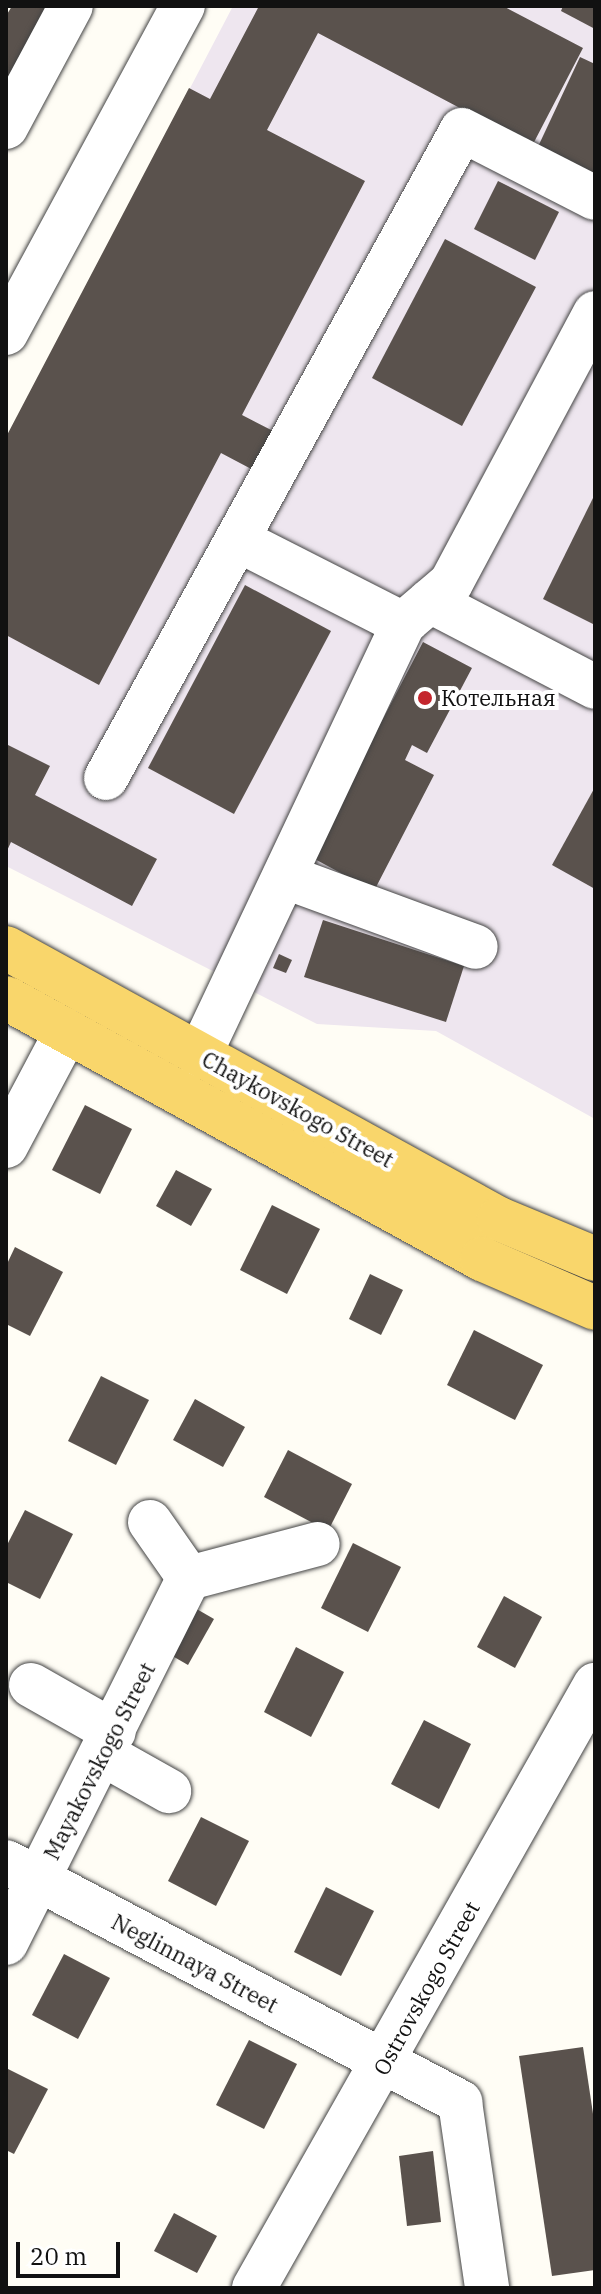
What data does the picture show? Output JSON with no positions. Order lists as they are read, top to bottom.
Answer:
{
  "streets": {
    "main road": ["Chaykovskogo Street"],
    "street": ["Mayakovskogo Street", "Neglinnaya Street", "Ostrovskogo Street"]
  },
  "crossings": [
    ["Mayakovskogo Street", "Neglinnaya Street"],
    ["Neglinnaya Street", "Ostrovskogo Street"]
  ],
  "places": ["Котельная"],
  "scale_bar": "20 m"
}
